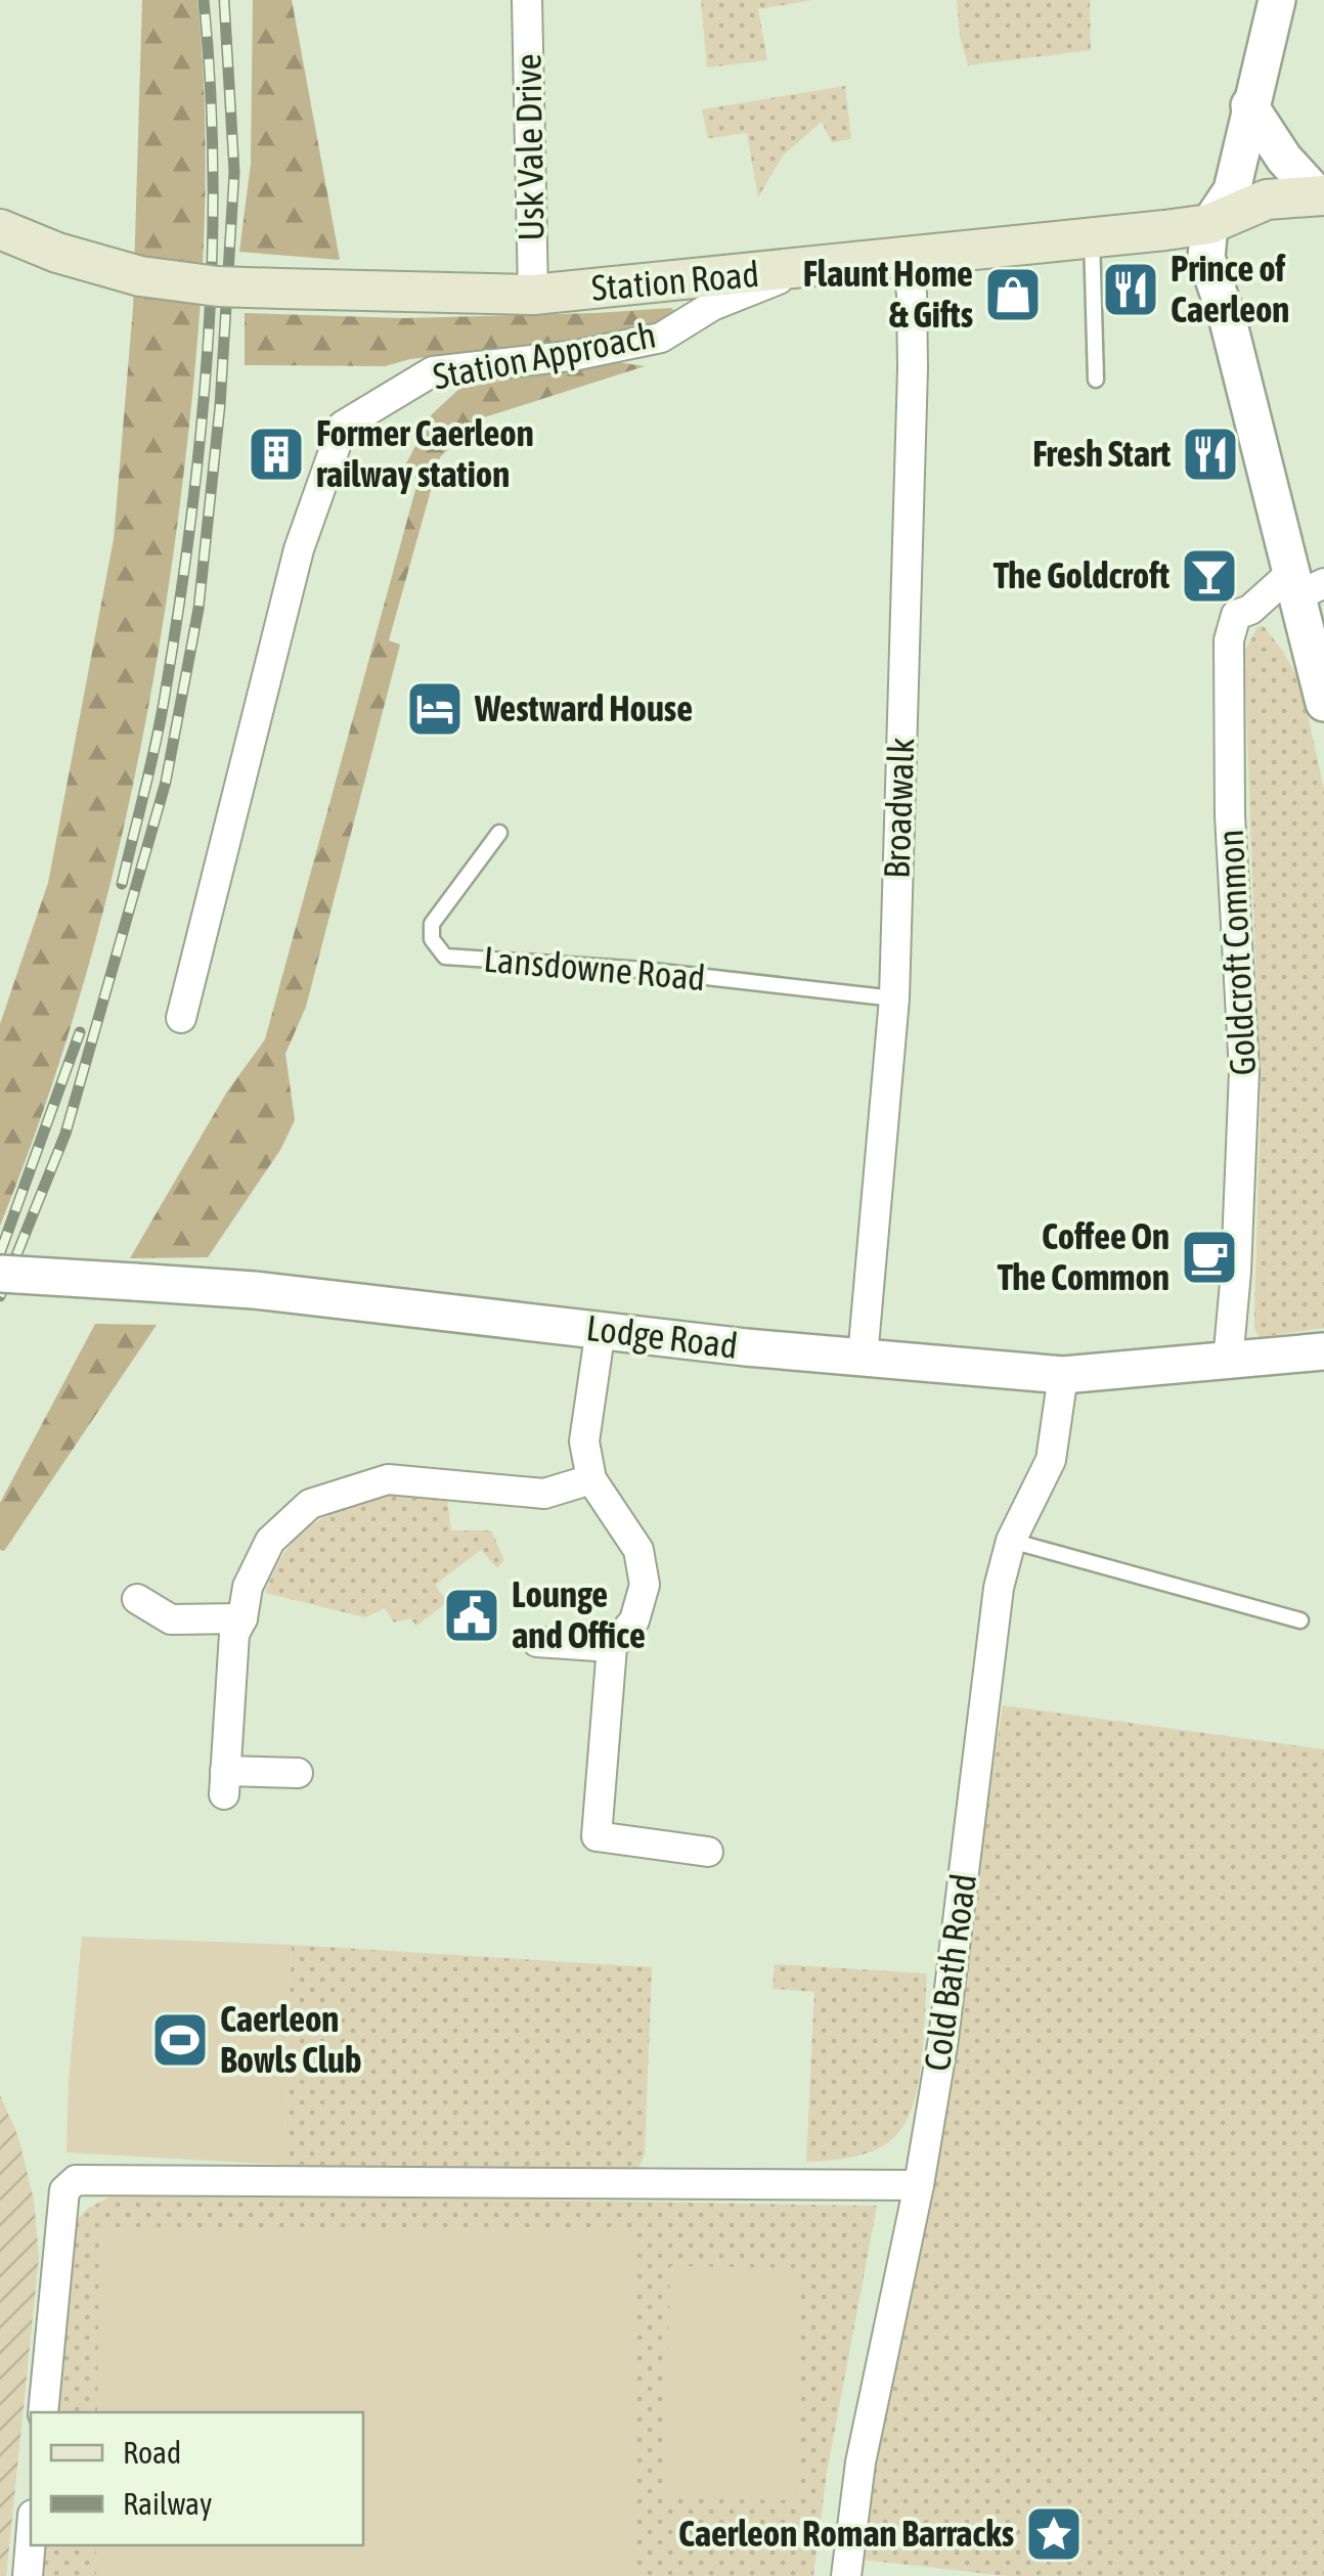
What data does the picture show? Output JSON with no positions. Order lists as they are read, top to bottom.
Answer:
{
  "streets": {
    "main road": ["Station Road"],
    "street": [
      "Usk Vale Drive",
      "Station Approach",
      "Broadwalk",
      "Goldcroft Common",
      "Lodge Road",
      "Cold Bath Road"
    ],
    "lane": ["Lansdowne Road"]
  },
  "crossings": [
    ["Usk Vale Drive", "Station Road"],
    ["Station Road", "Station Approach"],
    ["Station Road", "Broadwalk"],
    ["Broadwalk", "Lansdowne Road"],
    ["Broadwalk", "Lodge Road"],
    ["Goldcroft Common", "Lodge Road"],
    ["Lodge Road", "Cold Bath Road"]
  ],
  "places": {
    "restaurant": ["Prince of Caerleon", "Fresh Start"],
    "shop": ["Flaunt Home & Gifts"],
    "building": ["Former Caerleon railway station"],
    "bar": ["The Goldcroft"],
    "hotel": ["Westward House"],
    "cafe": ["Coffee On The Common"],
    "public building": ["Lounge and Office"],
    "sports": ["Caerleon Bowls Club"],
    "place": ["Caerleon Roman Barracks"]
  },
  "legend": ["Road", "Railway"]
}
